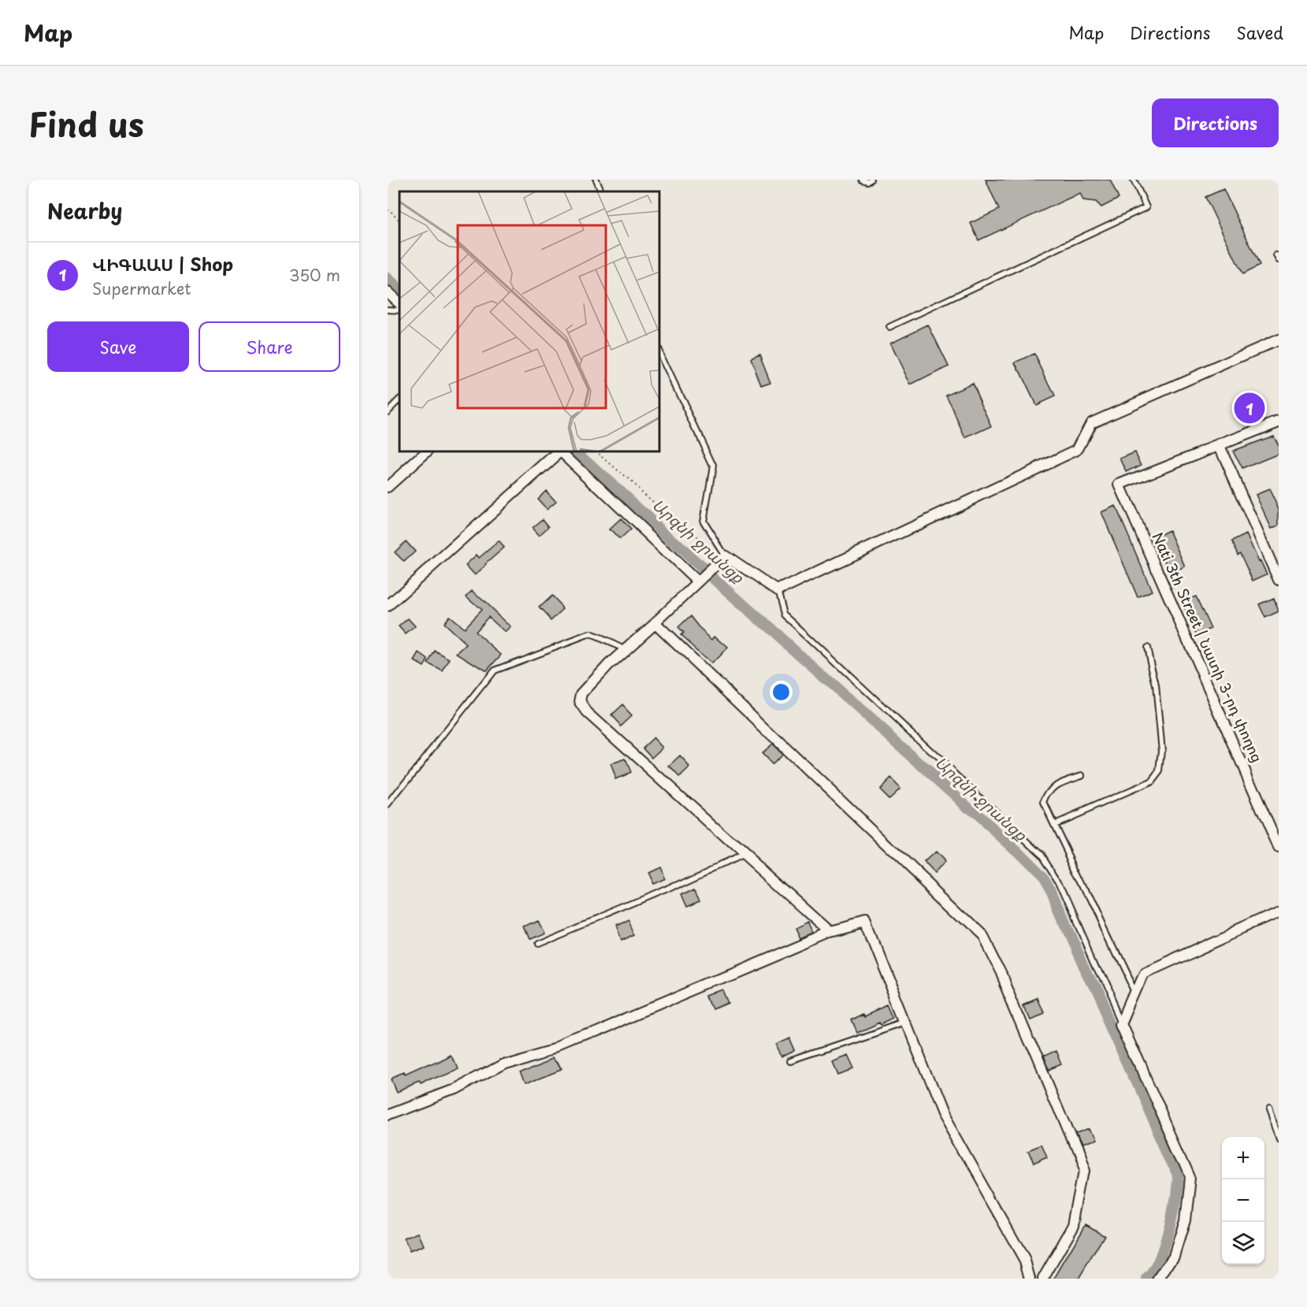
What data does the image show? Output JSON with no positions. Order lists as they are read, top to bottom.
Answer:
{
  "streets": {
    "street": ["Nati 3th Street | Նատի 3-րդ փողոց"]
  },
  "water": ["Արզնի ջրանցք"],
  "page": {
    "header": "Map",
    "nav": ["Map", "Directions", "Saved"],
    "title": "Find us",
    "buttons": [
      "Directions",
      ["Save", "Share"]
    ],
    "heading": "Nearby",
    "list": [
      {
        "mark": "1",
        "name": "ՎԻԳԱԱՍ | Shop",
        "note": "Supermarket",
        "value": "350 m"
      }
    ],
    "pins": "1",
    "map_buttons": ["+", "−"]
  }
}
